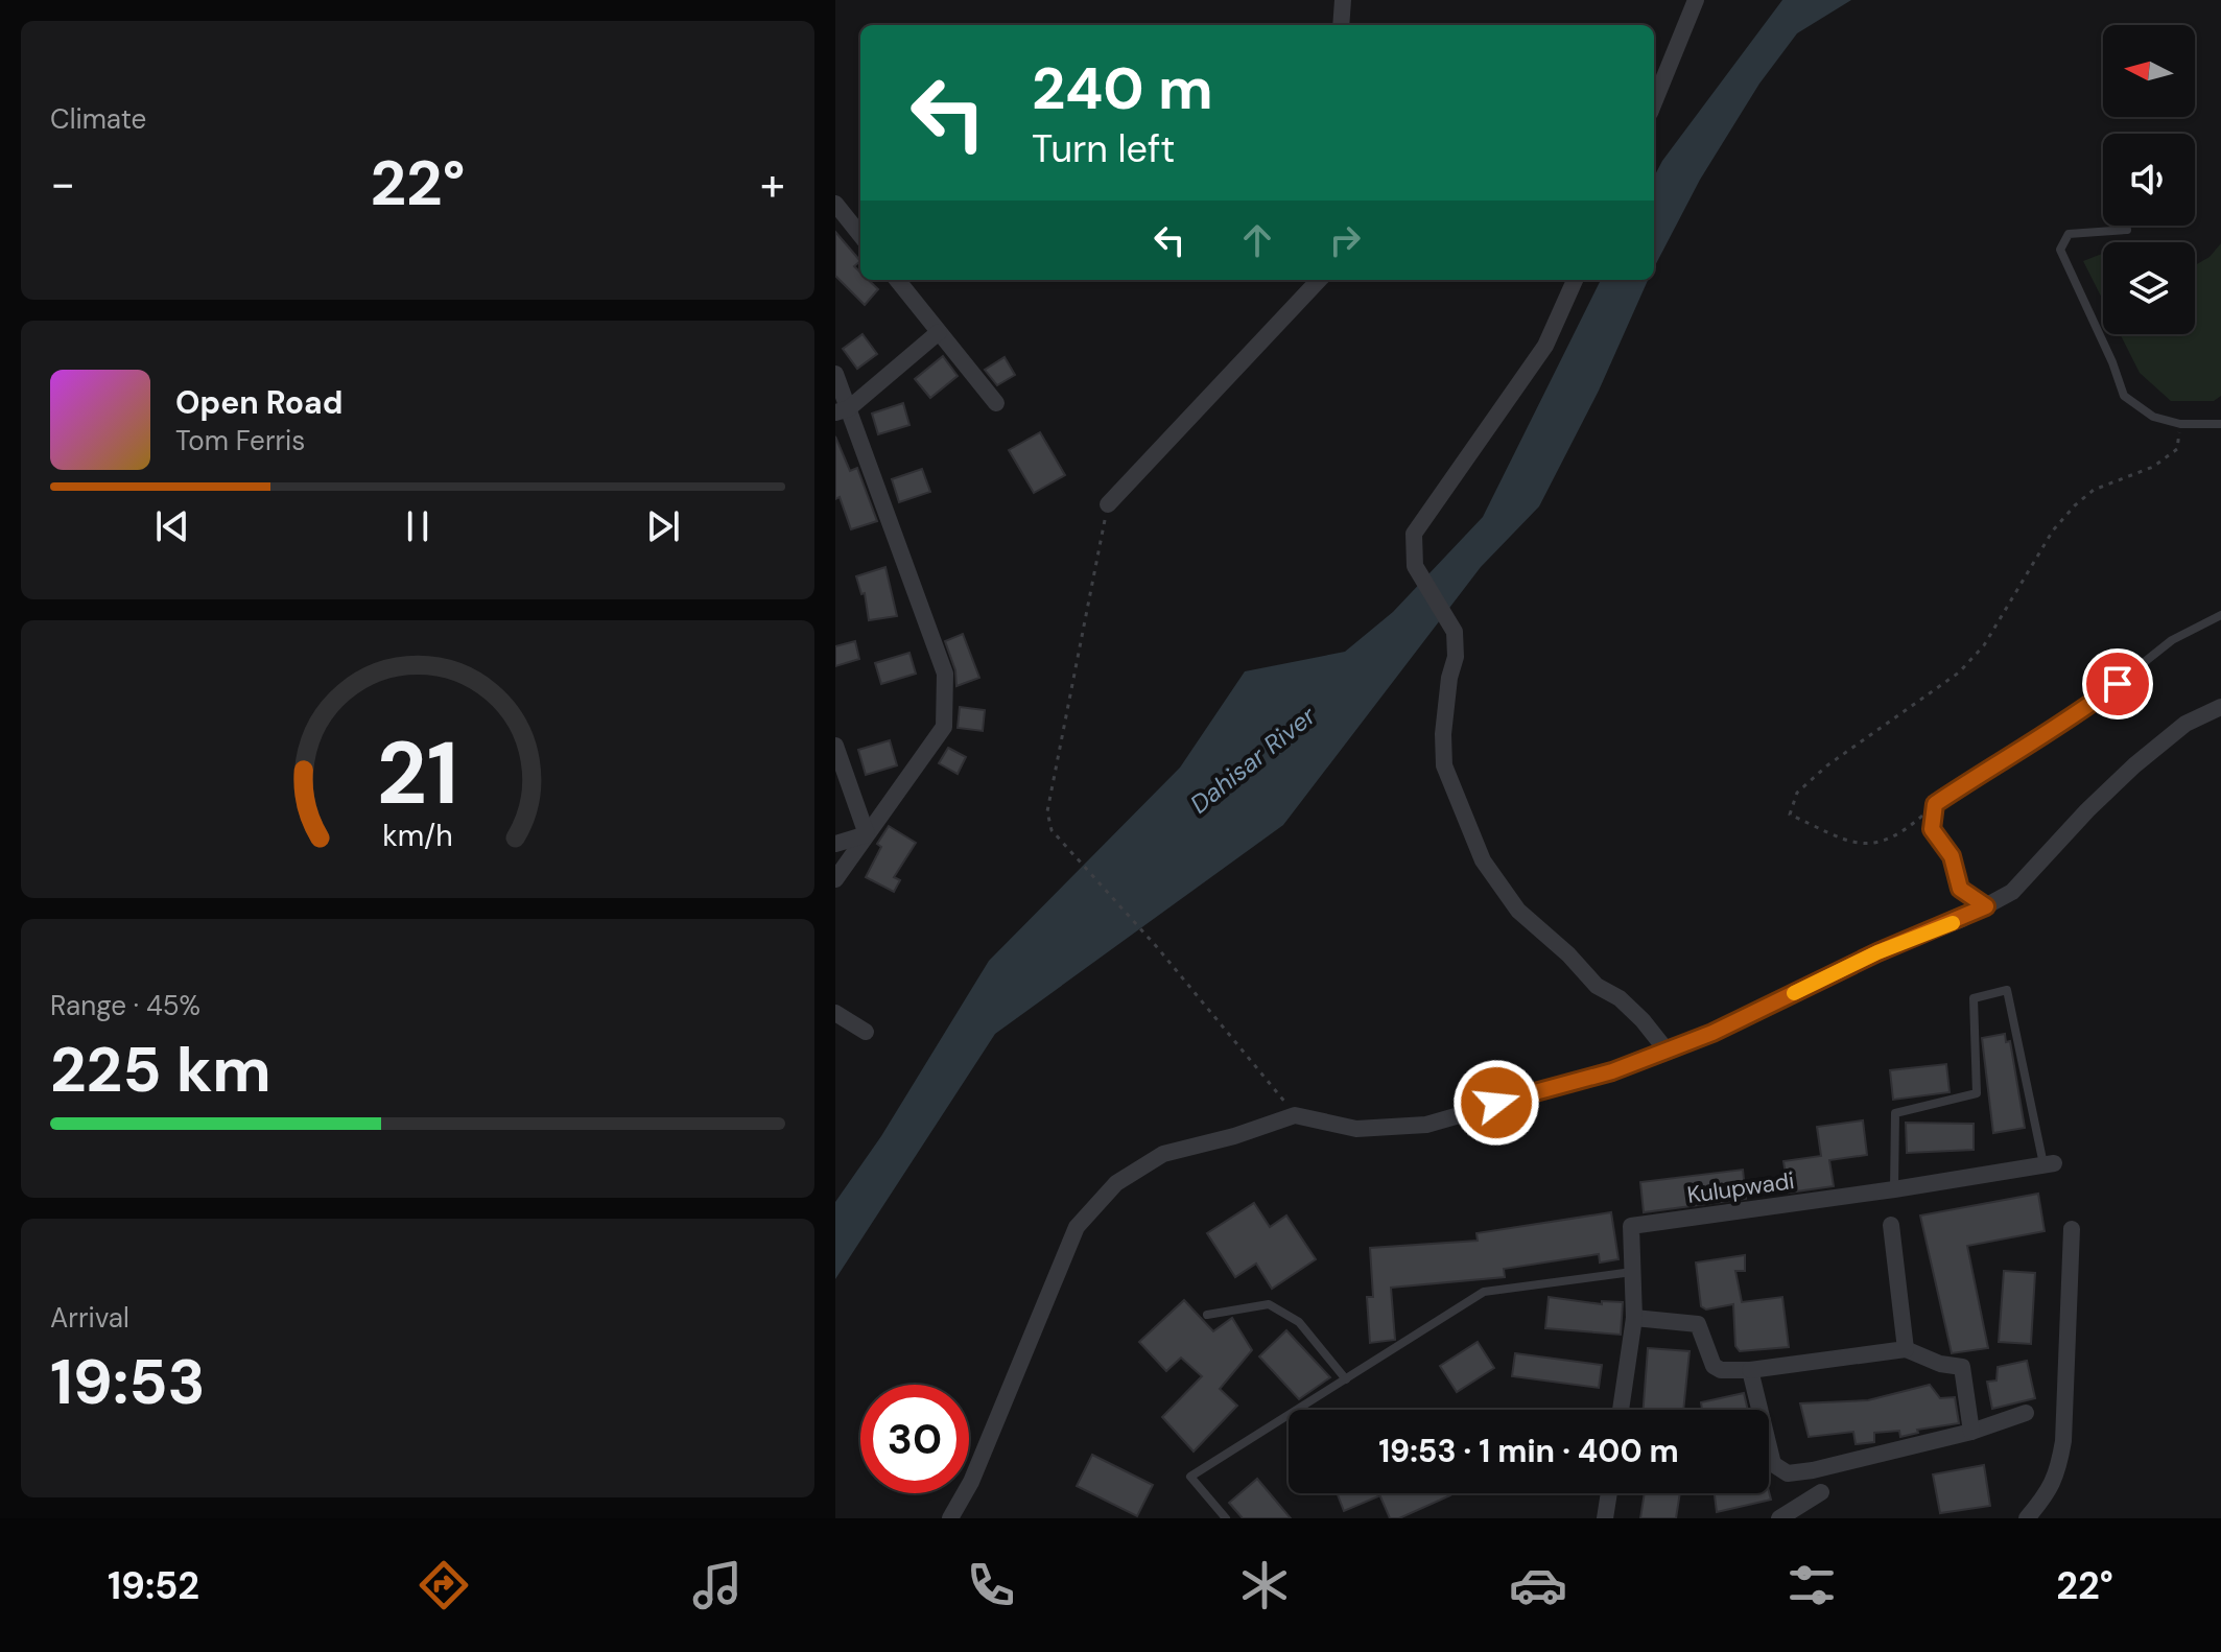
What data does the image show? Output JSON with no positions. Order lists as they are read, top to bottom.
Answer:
{
  "streets": {
    "street": ["Kulupwadi"]
  },
  "water": ["Dahisar River"],
  "north": "left",
  "page": {
    "tile": [
      "Climate",
      ["Range · 45%", "225 km"],
      ["Arrival", "19:53"]
    ],
    "turn": ["240 m", "Turn left"],
    "heat": ["−", "22°", "+"],
    "song": ["Open Road", "Tom Ferris"],
    "limit": "30",
    "trip": "19:53 · 1 min · 400 m",
    "tabs": ["19:52", "22°"],
    "gauge": ["21", "km/h"]
  }
}
